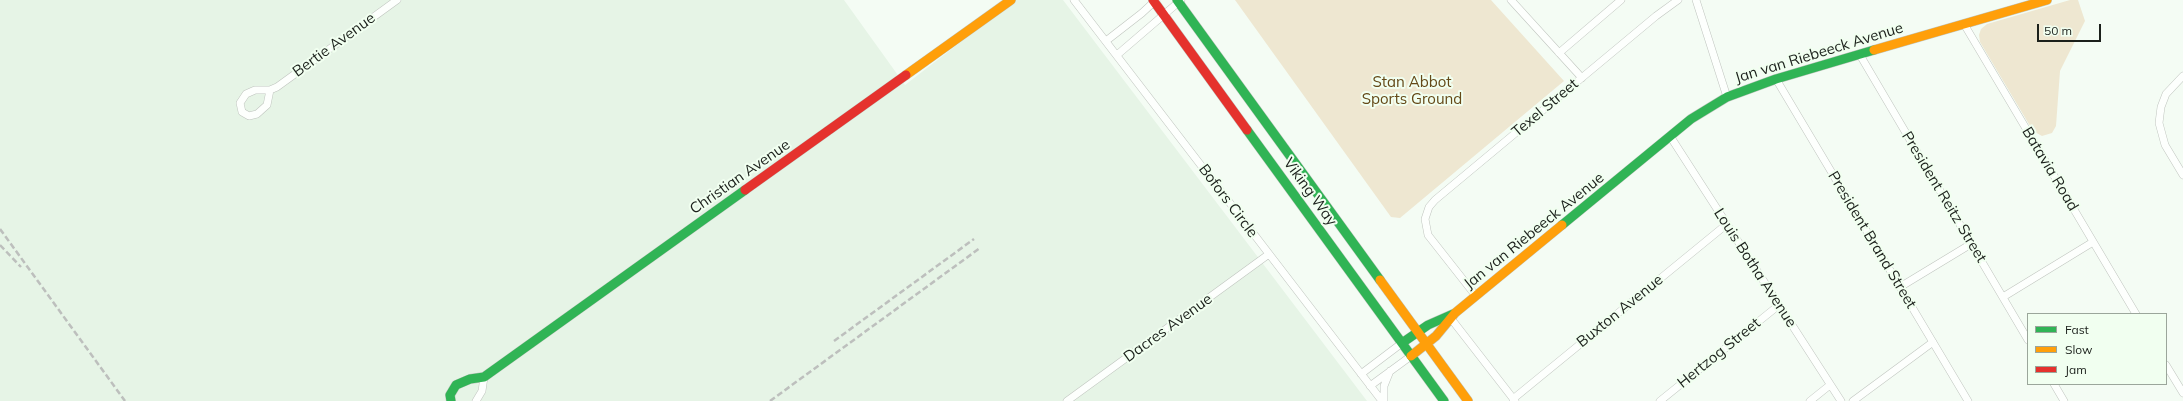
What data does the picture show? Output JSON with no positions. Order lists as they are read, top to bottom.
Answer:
{
  "streets": {
    "street": [
      "Bertie Avenue",
      "Jan van Riebeeck Avenue",
      "Texel Street",
      "Batavia Road",
      "Christian Avenue",
      "Viking Way",
      "President Reitz Street",
      "Bofors Circle",
      "President Brand Street",
      "Louis Botha Avenue",
      "Buxton Avenue",
      "Dacres Avenue",
      "Hertzog Street"
    ]
  },
  "crossings": [
    ["Jan van Riebeeck Avenue", "Texel Street"],
    ["Jan van Riebeeck Avenue", "Batavia Road"],
    ["Jan van Riebeeck Avenue", "Viking Way"],
    ["Jan van Riebeeck Avenue", "President Reitz Street"],
    ["Jan van Riebeeck Avenue", "Bofors Circle"],
    ["Jan van Riebeeck Avenue", "President Brand Street"],
    ["Jan van Riebeeck Avenue", "Louis Botha Avenue"],
    ["Bofors Circle", "Dacres Avenue"],
    ["Louis Botha Avenue", "Buxton Avenue"],
    ["Louis Botha Avenue", "Hertzog Street"]
  ],
  "parks": ["Stan Abbot Sports Ground"],
  "legend": ["Fast", "Slow", "Jam"],
  "scale_bar": "50 m"
}
